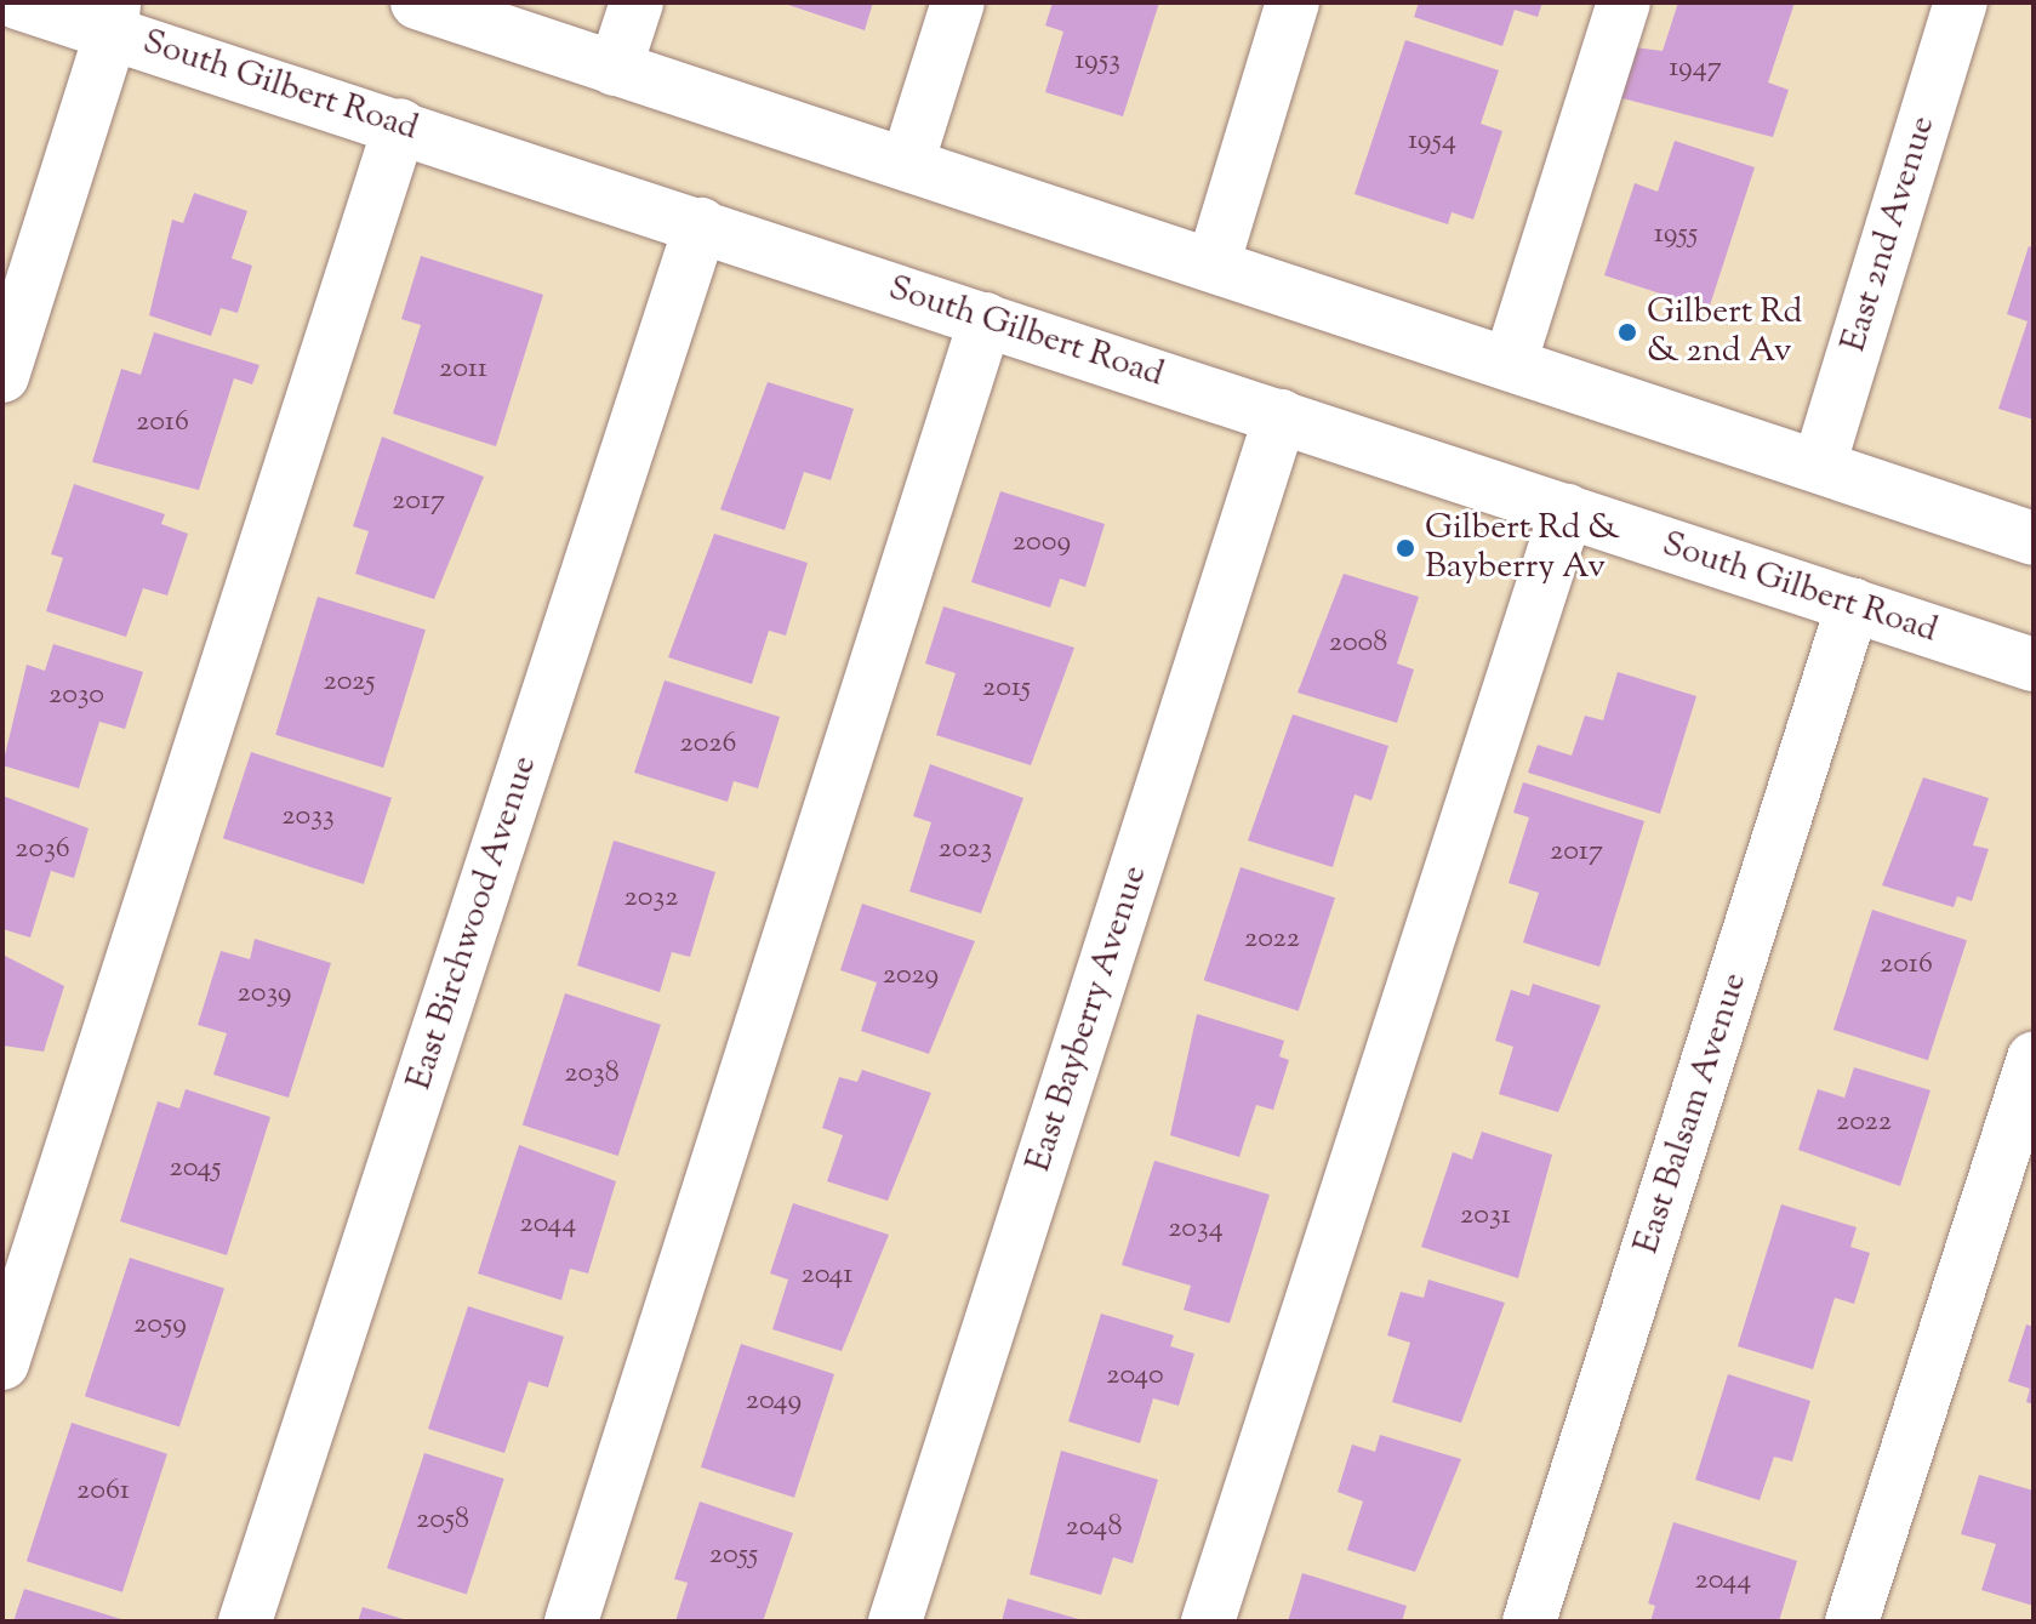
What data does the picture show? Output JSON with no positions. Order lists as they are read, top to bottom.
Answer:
{
  "streets": {
    "street": [
      "South Gilbert Road",
      "East 2nd Avenue",
      "East Birchwood Avenue",
      "East Bayberry Avenue",
      "East Balsam Avenue"
    ]
  },
  "crossings": [
    ["South Gilbert Road", "East Birchwood Avenue"],
    ["South Gilbert Road", "East Bayberry Avenue"],
    ["South Gilbert Road", "East Balsam Avenue"]
  ],
  "places": ["Gilbert Rd & 2nd Av", "Gilbert Rd & Bayberry Av"],
  "house_numbers": [
    "1953",
    "1947",
    "1954",
    "1955",
    "2011",
    "2016",
    "2017",
    "2009",
    "2008",
    "2025",
    "2015",
    "2030",
    "2026",
    "2033",
    "2036",
    "2023",
    "2017",
    "2032",
    "2022",
    "2016",
    "2029",
    "2039",
    "2038",
    "2022",
    "2045",
    "2031",
    "2044",
    "2034",
    "2041",
    "2059",
    "2040",
    "2049",
    "2061",
    "2058",
    "2048",
    "2055",
    "2044"
  ]
}
